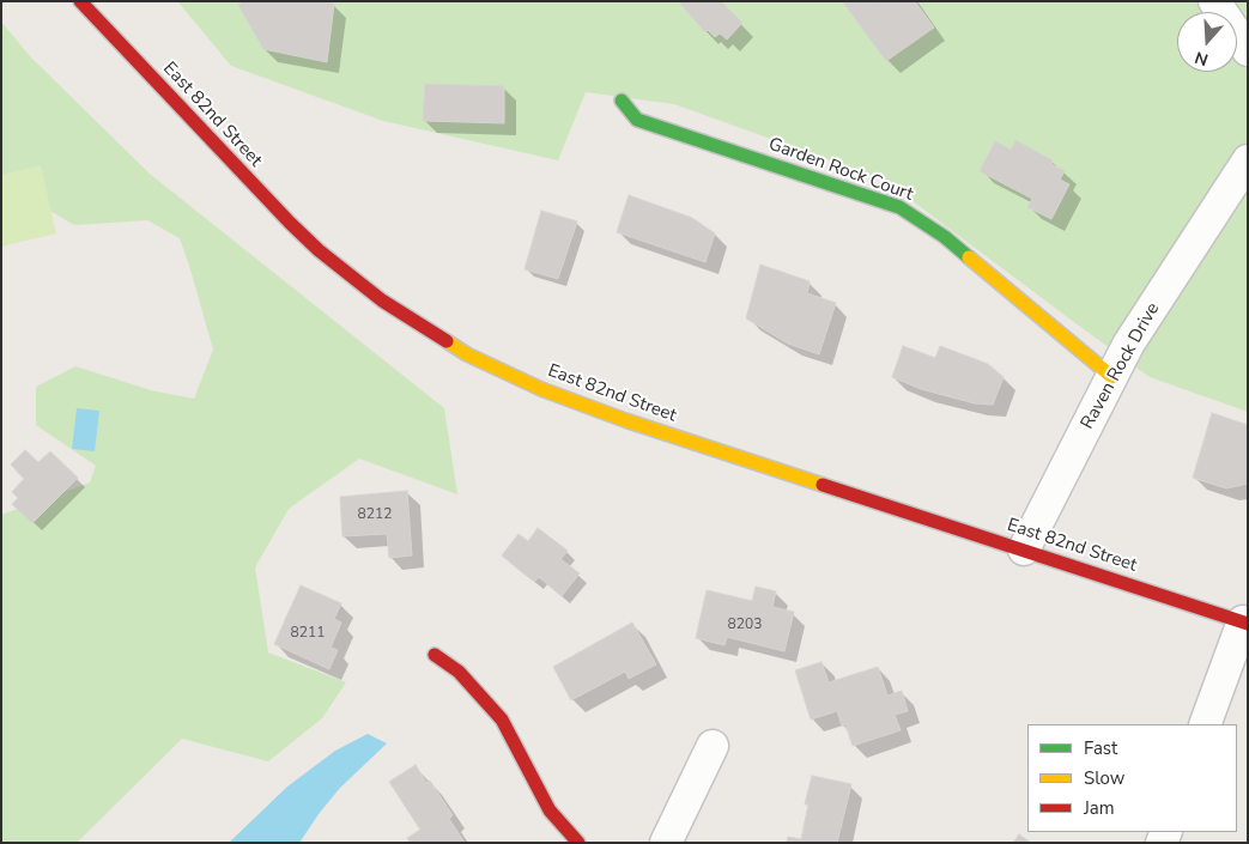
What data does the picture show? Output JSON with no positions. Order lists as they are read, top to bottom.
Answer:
{
  "streets": {
    "main road": ["East 82nd Street", "Garden Rock Court"],
    "street": ["Raven Rock Drive"]
  },
  "crossings": [
    ["East 82nd Street", "Raven Rock Drive"],
    ["Garden Rock Court", "Raven Rock Drive"]
  ],
  "house_numbers": ["8212", "8203", "8211"],
  "legend": ["Fast", "Slow", "Jam"],
  "north": "bottom"
}
